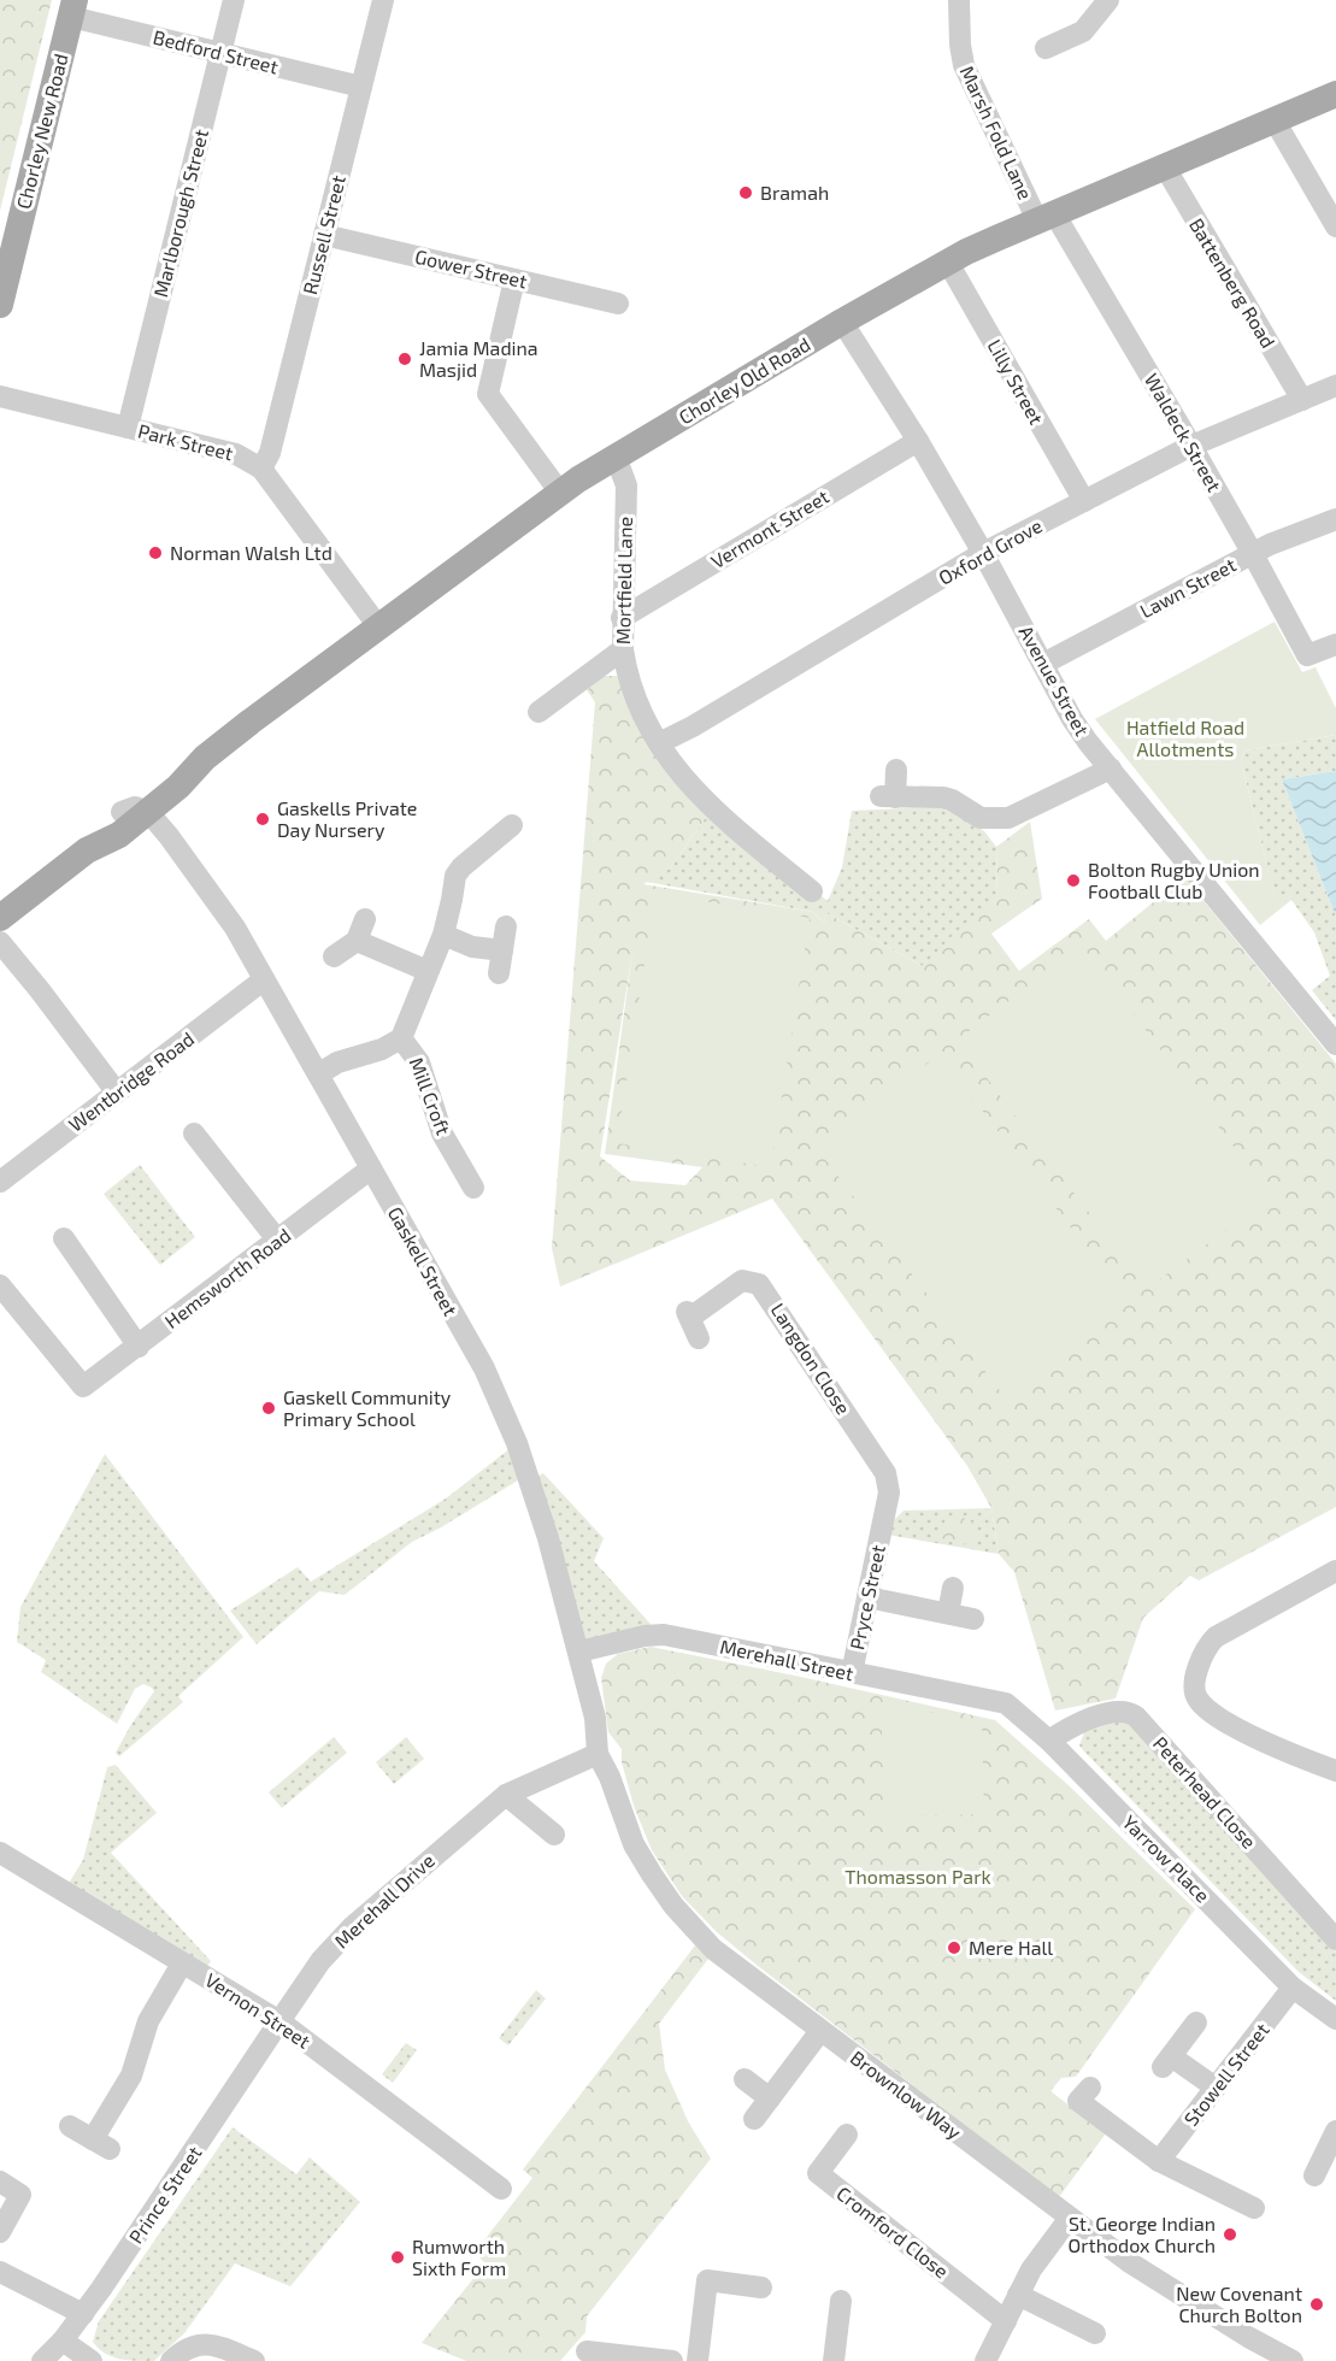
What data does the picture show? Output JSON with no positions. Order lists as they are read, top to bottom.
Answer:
{
  "streets": {
    "main road": ["Chorley New Road", "Chorley Old Road"],
    "street": [
      "Bedford Street",
      "Marsh Fold Lane",
      "Marlborough Street",
      "Russell Street",
      "Gower Street",
      "Battenberg Road",
      "Lilly Street",
      "Waldeck Street",
      "Park Street",
      "Vermont Street",
      "Oxford Grove",
      "Mortfield Lane",
      "Lawn Street",
      "Avenue Street",
      "Wentbridge Road",
      "Mill Croft",
      "Gaskell Street",
      "Hemsworth Road",
      "Langdon Close",
      "Pryce Street",
      "Merehall Street",
      "Peterhead Close",
      "Yarrow Place",
      "Merehall Drive",
      "Vernon Street",
      "Stowell Street",
      "Brownlow Way",
      "Prince Street",
      "Cromford Close"
    ]
  },
  "crossings": [
    ["Bedford Street", "Chorley New Road"],
    ["Bedford Street", "Marlborough Street"],
    ["Bedford Street", "Russell Street"],
    ["Marsh Fold Lane", "Chorley Old Road"],
    ["Marsh Fold Lane", "Waldeck Street"],
    ["Marlborough Street", "Park Street"],
    ["Russell Street", "Gower Street"],
    ["Russell Street", "Park Street"],
    ["Battenberg Road", "Chorley Old Road"],
    ["Battenberg Road", "Oxford Grove"],
    ["Chorley Old Road", "Lilly Street"],
    ["Chorley Old Road", "Waldeck Street"],
    ["Chorley Old Road", "Park Street"],
    ["Chorley Old Road", "Mortfield Lane"],
    ["Chorley Old Road", "Avenue Street"],
    ["Chorley Old Road", "Gaskell Street"],
    ["Lilly Street", "Oxford Grove"],
    ["Waldeck Street", "Oxford Grove"],
    ["Waldeck Street", "Lawn Street"],
    ["Vermont Street", "Mortfield Lane"],
    ["Vermont Street", "Avenue Street"],
    ["Oxford Grove", "Mortfield Lane"],
    ["Oxford Grove", "Avenue Street"],
    ["Lawn Street", "Avenue Street"],
    ["Wentbridge Road", "Gaskell Street"],
    ["Gaskell Street", "Hemsworth Road"],
    ["Gaskell Street", "Merehall Street"],
    ["Gaskell Street", "Merehall Drive"],
    ["Gaskell Street", "Brownlow Way"],
    ["Langdon Close", "Pryce Street"],
    ["Pryce Street", "Merehall Street"],
    ["Merehall Street", "Yarrow Place"],
    ["Peterhead Close", "Yarrow Place"],
    ["Yarrow Place", "Stowell Street"],
    ["Merehall Drive", "Vernon Street"],
    ["Merehall Drive", "Brownlow Way"],
    ["Merehall Drive", "Prince Street"],
    ["Vernon Street", "Prince Street"]
  ],
  "parks": ["Hatfield Road Allotments", "Thomasson Park"],
  "places": [
    "Bramah",
    "Jamia Madina Masjid",
    "Norman Walsh Ltd",
    "Gaskells Private Day Nursery",
    "Bolton Rugby Union Football Club",
    "Gaskell Community Primary School",
    "Mere Hall",
    "St. George Indian Orthodox Church",
    "Rumworth Sixth Form",
    "New Covenant Church Bolton"
  ]
}
